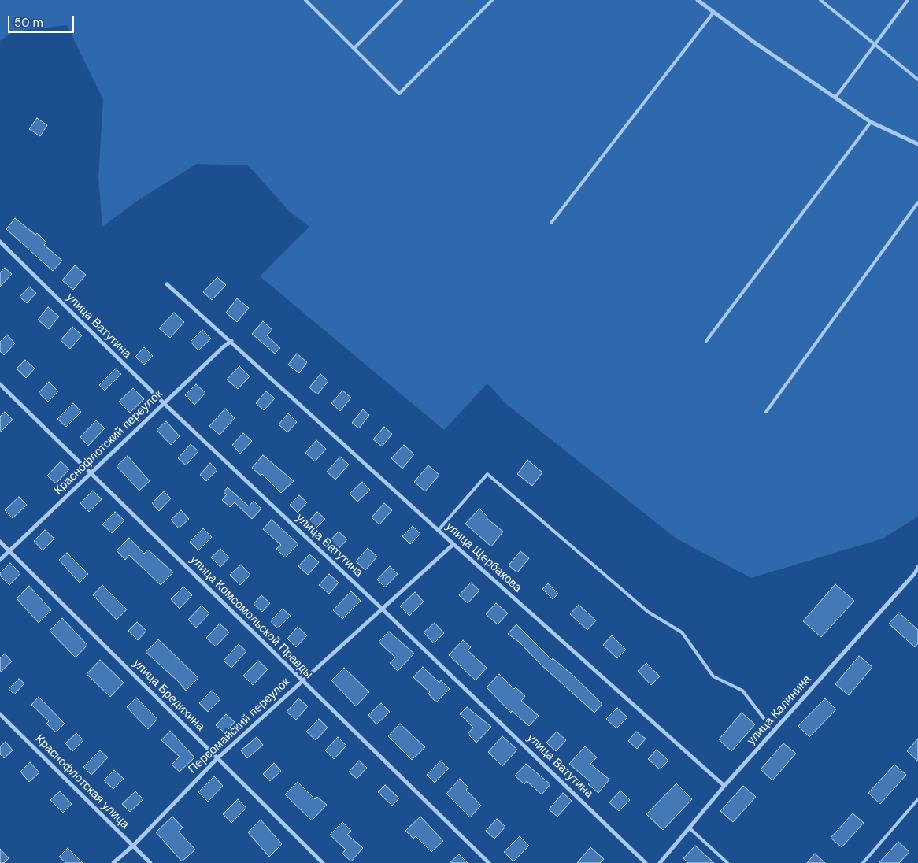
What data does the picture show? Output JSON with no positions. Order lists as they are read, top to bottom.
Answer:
{
  "streets": {
    "street": [
      "улица Ватутина",
      "Краснофлотский переулок",
      "улица Щербакова",
      "улица Комсомольской Правды",
      "улица Бредихина",
      "улица Калинина",
      "Первомайский переулок",
      "Краснофлотская улица"
    ]
  },
  "crossings": [
    ["улица Ватутина", "Краснофлотский переулок"],
    ["улица Ватутина", "Первомайский переулок"],
    ["Краснофлотский переулок", "улица Щербакова"],
    ["Краснофлотский переулок", "улица Комсомольской Правды"],
    ["Краснофлотский переулок", "улица Бредихина"],
    ["улица Щербакова", "улица Калинина"],
    ["улица Щербакова", "Первомайский переулок"],
    ["улица Комсомольской Правды", "Первомайский переулок"],
    ["улица Бредихина", "Первомайский переулок"],
    ["Первомайский переулок", "Краснофлотская улица"]
  ],
  "scale_bar": "50 m"
}
